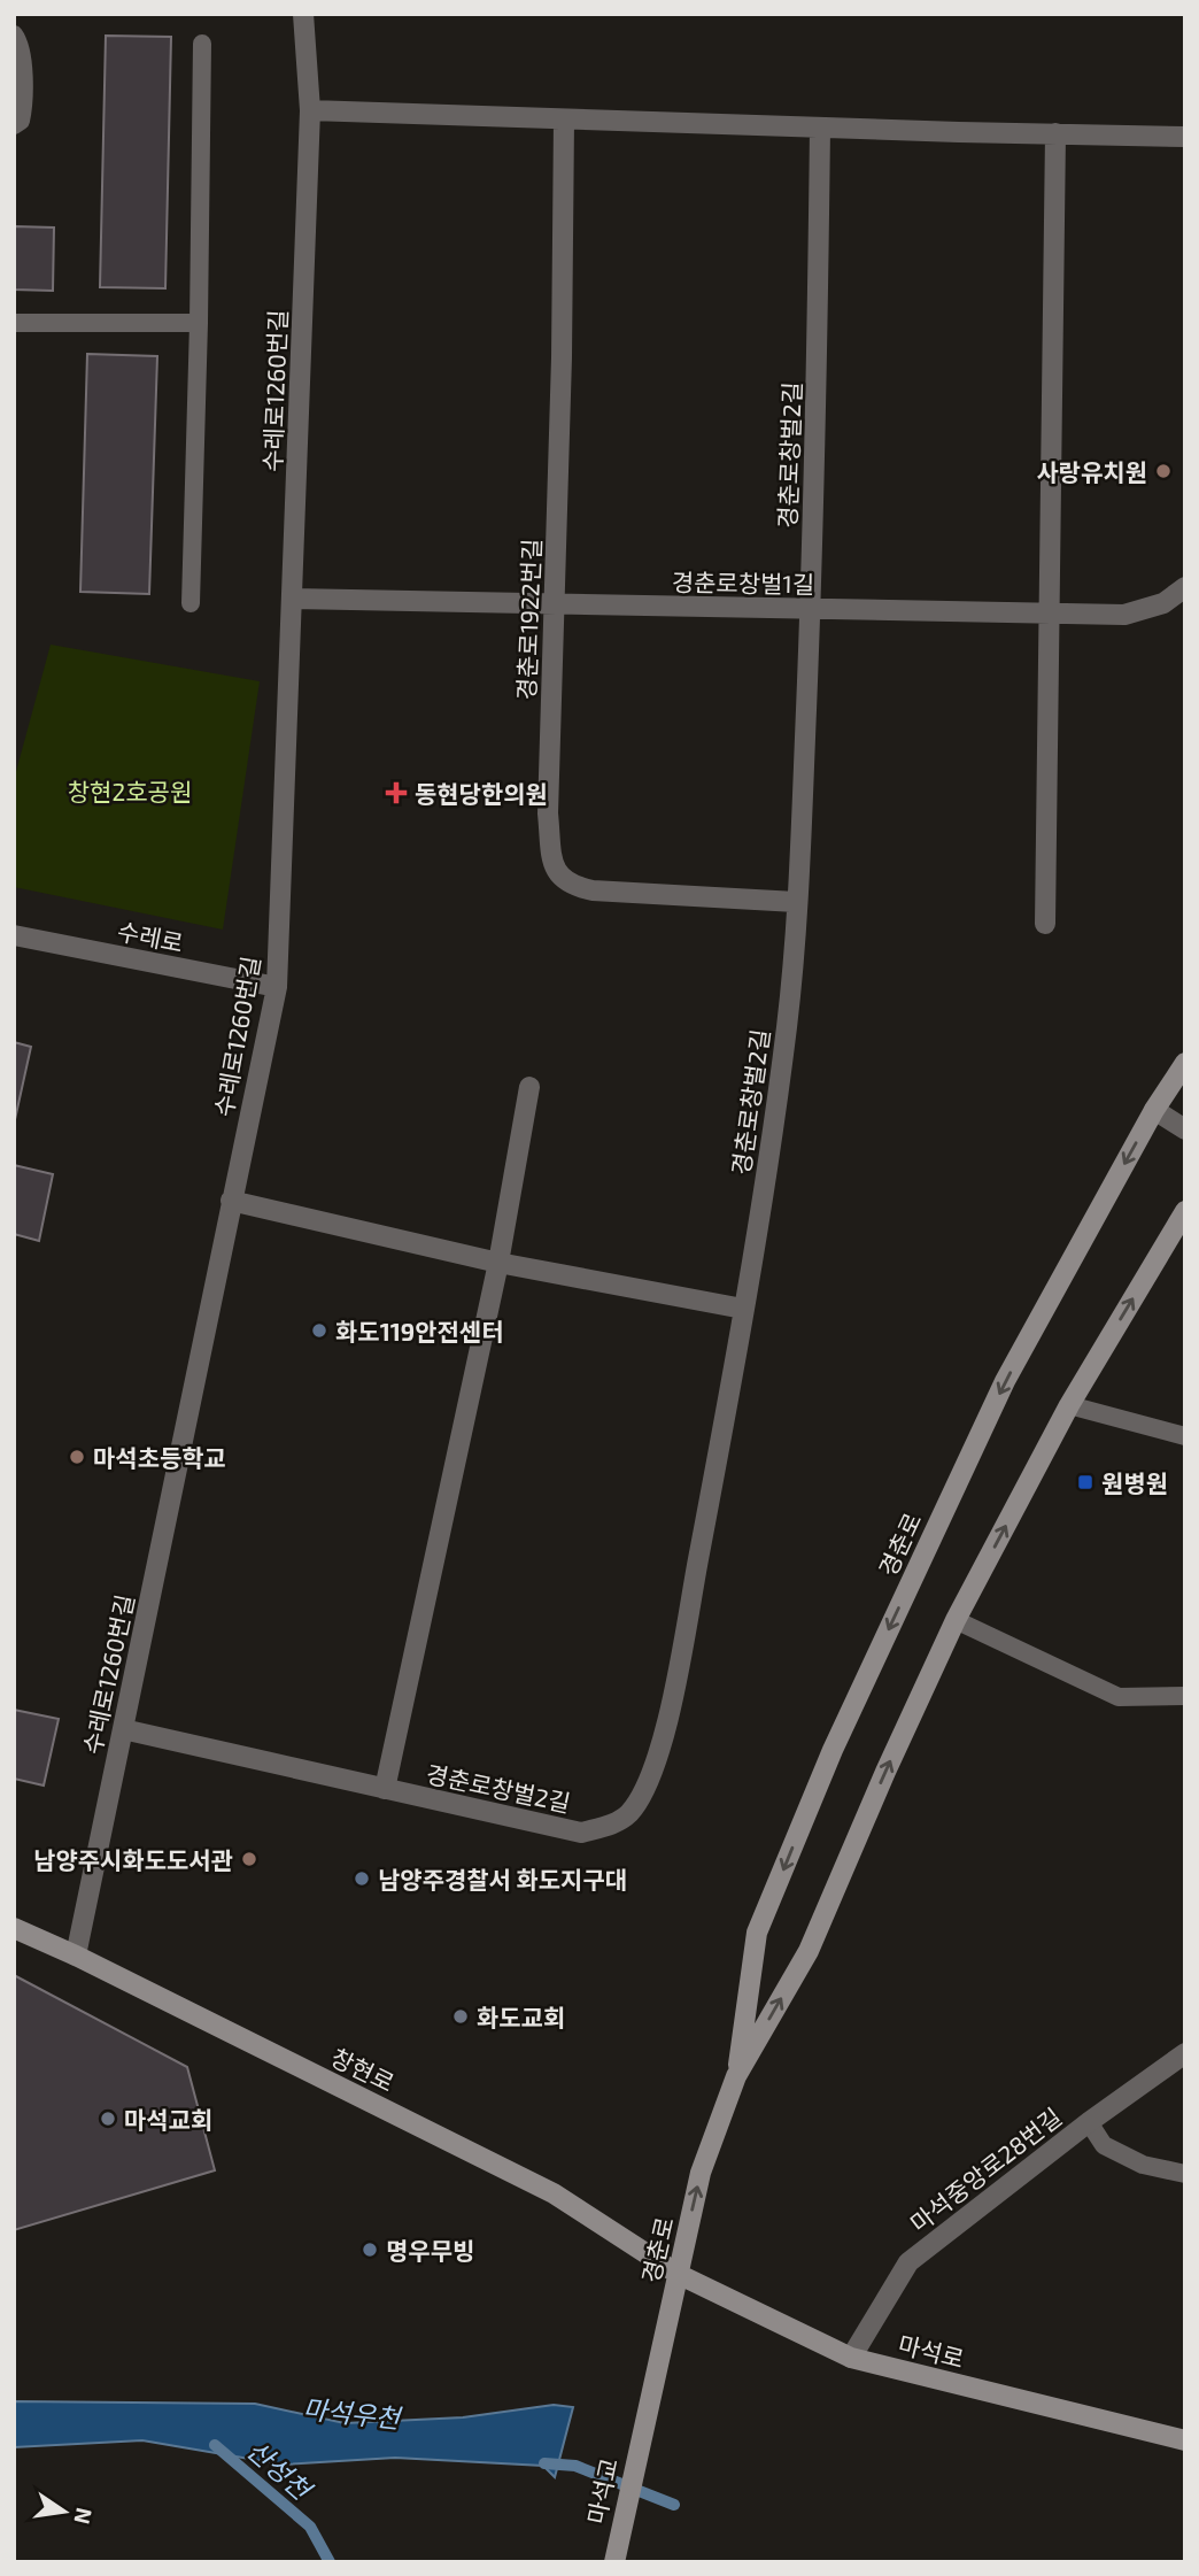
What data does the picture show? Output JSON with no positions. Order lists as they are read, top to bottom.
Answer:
{
  "streets": {
    "street": [
      "수레로1260번길",
      "경춘로창벌2길",
      "경춘로창벌1길",
      "경춘로1922번길",
      "수레로",
      "경춘로",
      "창현로",
      "마석중앙로28번길",
      "마석로",
      "마석교"
    ]
  },
  "crossings": [
    ["수레로1260번길", "경춘로창벌2길"],
    ["수레로1260번길", "경춘로창벌1길"],
    ["수레로1260번길", "수레로"],
    ["수레로1260번길", "창현로"],
    ["경춘로창벌2길", "경춘로창벌1길"],
    ["경춘로창벌2길", "경춘로1922번길"],
    ["경춘로창벌1길", "경춘로1922번길"],
    ["경춘로", "창현로"],
    ["경춘로", "마석로"],
    ["경춘로", "마석교"],
    ["창현로", "마석로"],
    ["마석중앙로28번길", "마석로"]
  ],
  "water": ["마석우천", "산성천"],
  "parks": ["창현2호공원"],
  "places": {
    "other": [
      "사랑유치원",
      "화도119안전센터",
      "마석초등학교",
      "남양주시화도도서관",
      "남양주경찰서 화도지구대",
      "화도교회",
      "마석교회",
      "명우무빙"
    ],
    "health": ["동현당한의원"],
    "transit": ["원병원"]
  },
  "north": "right"
}
